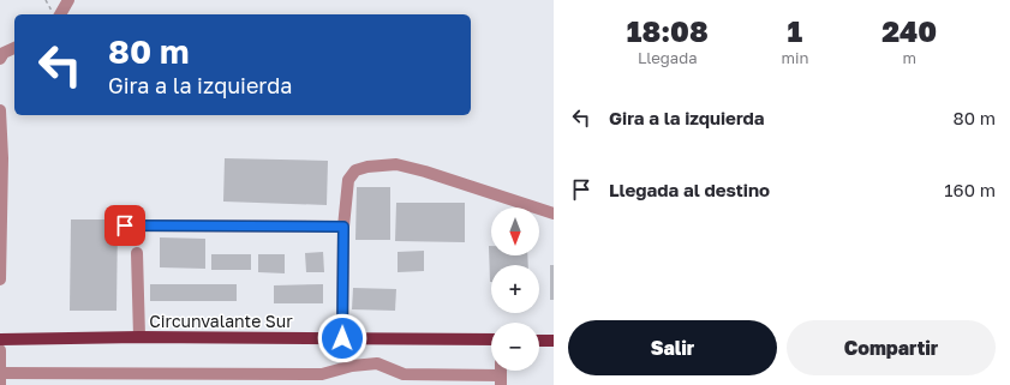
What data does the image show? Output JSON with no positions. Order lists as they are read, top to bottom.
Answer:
{
  "streets": {
    "main road": ["Circunvalante Sur"]
  },
  "north": "bottom",
  "page": {
    "eta": [
      "18:08",
      "Llegada",
      "1",
      "min",
      "240",
      "m"
    ],
    "turn": ["80 m", "Gira a la izquierda"],
    "list": [
      {
        "name": "Gira a la izquierda",
        "value": "80 m"
      },
      {
        "name": "Llegada al destino",
        "value": "160 m"
      }
    ],
    "map_buttons": ["+", "−"],
    "buttons": ["Salir", "Compartir"]
  }
}
